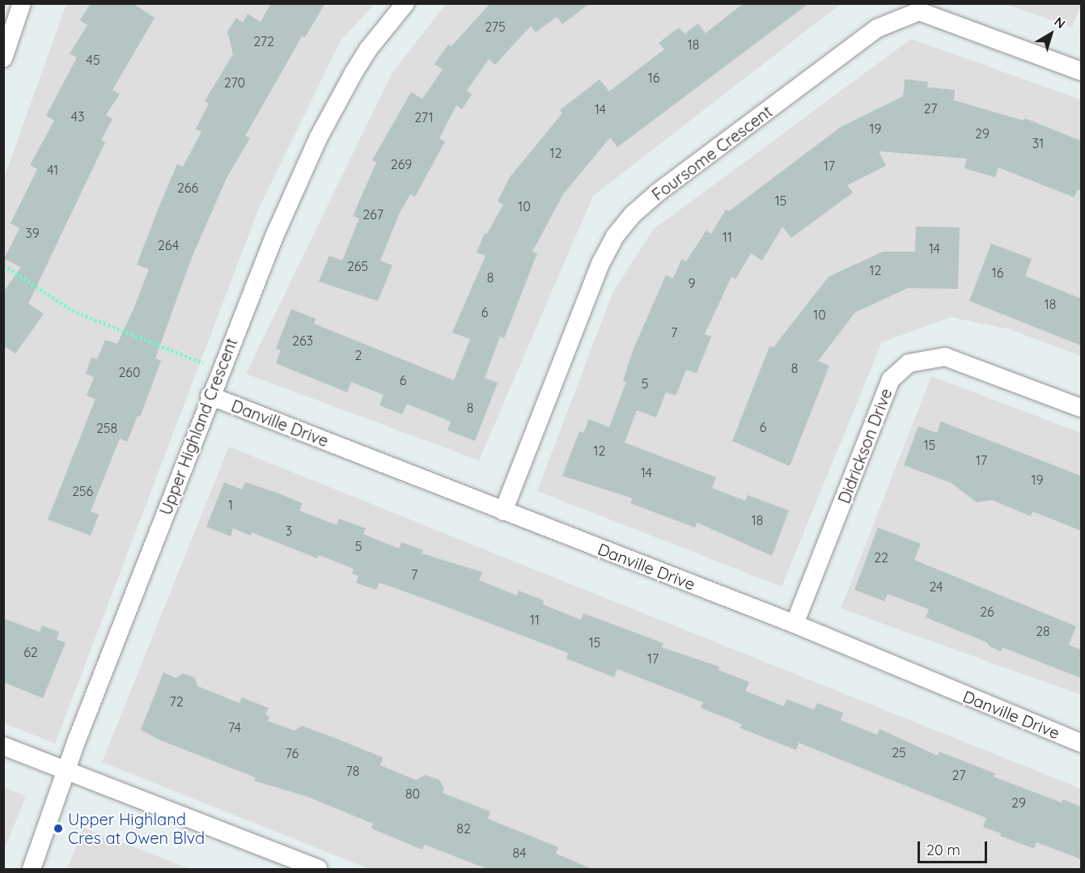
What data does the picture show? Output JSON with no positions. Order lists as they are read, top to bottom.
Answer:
{
  "streets": {
    "street": [
      "Foursome Crescent",
      "Danville Drive",
      "Upper Highland Crescent",
      "Didrickson Drive"
    ]
  },
  "crossings": [
    ["Foursome Crescent", "Danville Drive"],
    ["Danville Drive", "Upper Highland Crescent"],
    ["Danville Drive", "Didrickson Drive"]
  ],
  "places": ["Upper Highland Cres at Owen Blvd"],
  "house_numbers": [
    "275",
    "272",
    "18",
    "45",
    "16",
    "270",
    "27",
    "14",
    "43",
    "271",
    "19",
    "29",
    "31",
    "12",
    "269",
    "17",
    "41",
    "266",
    "15",
    "10",
    "267",
    "39",
    "11",
    "264",
    "14",
    "265",
    "12",
    "16",
    "8",
    "9",
    "18",
    "6",
    "10",
    "7",
    "263",
    "2",
    "8",
    "260",
    "6",
    "5",
    "8",
    "6",
    "258",
    "15",
    "12",
    "17",
    "14",
    "19",
    "256",
    "1",
    "18",
    "3",
    "5",
    "22",
    "7",
    "24",
    "26",
    "11",
    "28",
    "15",
    "62",
    "17",
    "72",
    "74",
    "25",
    "76",
    "78",
    "27",
    "80",
    "29",
    "82",
    "84"
  ],
  "scale_bar": "20 m",
  "north": "top right"
}
